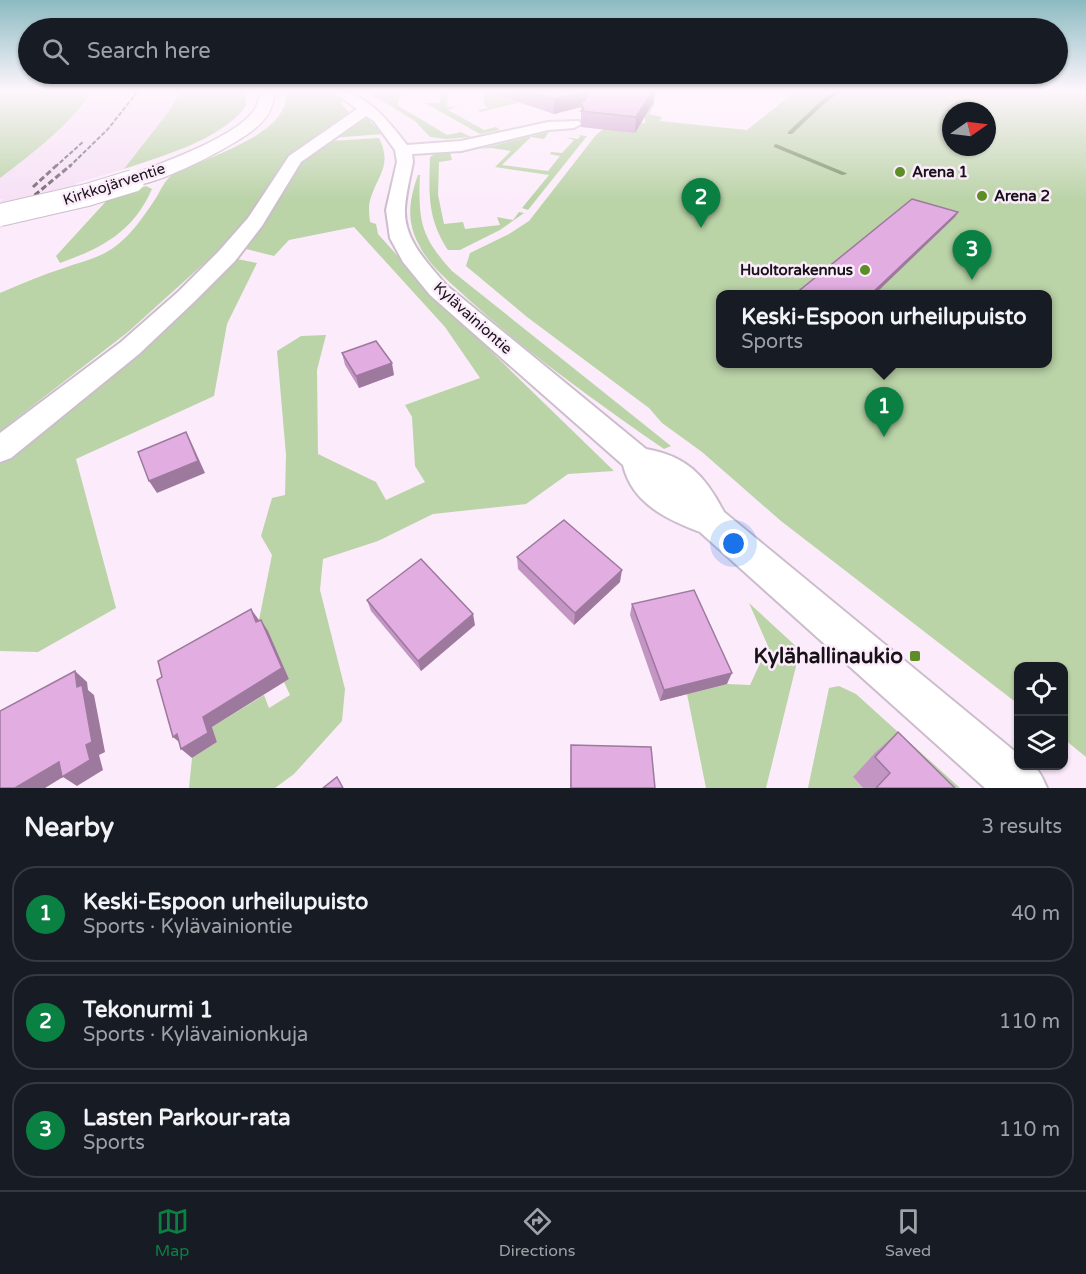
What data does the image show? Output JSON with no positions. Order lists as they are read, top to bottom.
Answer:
{
  "streets": {
    "main road": ["Kirkkojärventie"],
    "street": ["Kylävainiontie"]
  },
  "places": {
    "other": ["Arena 1", "Arena 2", "Huoltorakennus"],
    "transit": ["Kylähallinaukio"]
  },
  "north": "right",
  "page": {
    "search": "Search here",
    "pins": ["2", "3", "1"],
    "popup": ["Keski-Espoon urheilupuisto", "Sports"],
    "heading": ["Nearby", "3 results"],
    "list": [
      {
        "mark": "1",
        "name": "Keski-Espoon urheilupuisto",
        "note": "Sports · Kylävainiontie",
        "value": "40 m"
      },
      {
        "mark": "2",
        "name": "Tekonurmi 1",
        "note": "Sports · Kylävainionkuja",
        "value": "110 m"
      },
      {
        "mark": "3",
        "name": "Lasten Parkour-rata",
        "note": "Sports",
        "value": "110 m"
      }
    ],
    "nav": ["Map", "Directions", "Saved"]
  }
}
